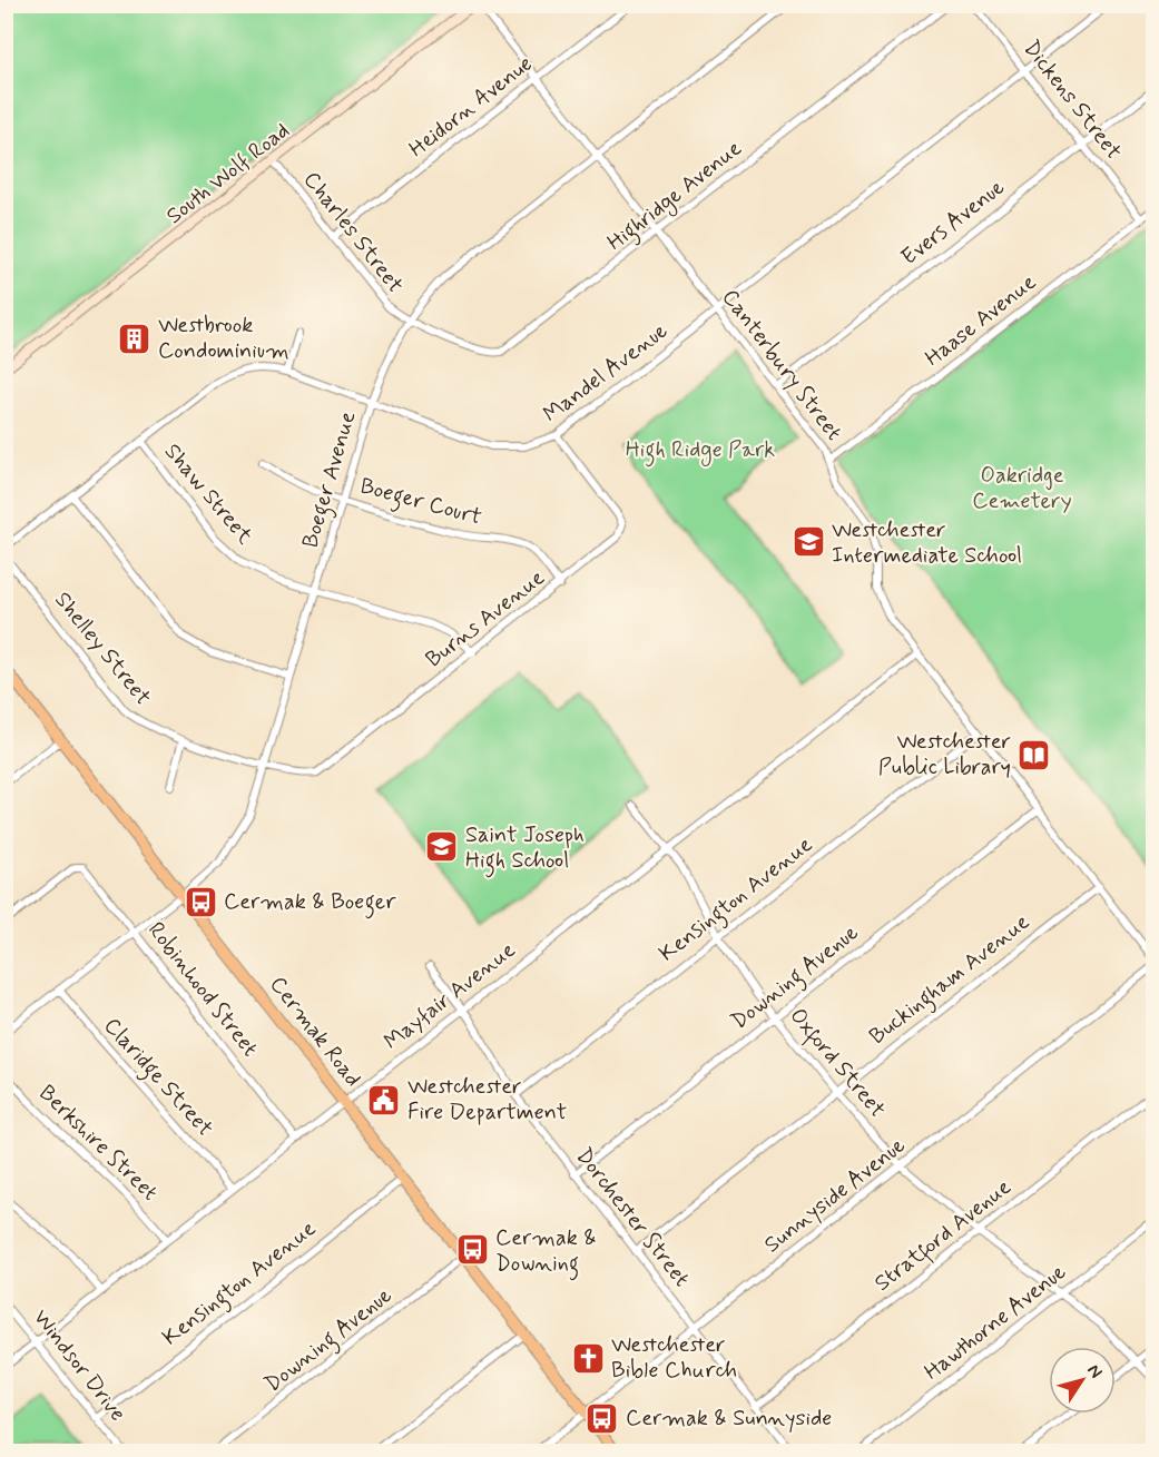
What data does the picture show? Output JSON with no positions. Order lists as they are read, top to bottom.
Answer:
{
  "streets": {
    "main road": ["South Wolf Road", "Cermak Road"],
    "street": [
      "Dickens Street",
      "Heidorn Avenue",
      "Highridge Avenue",
      "Evers Avenue",
      "Charles Street",
      "Haase Avenue",
      "Canterbury Street",
      "Mandel Avenue",
      "Boeger Avenue",
      "Shaw Street",
      "Boeger Court",
      "Burns Avenue",
      "Shelley Street",
      "Kensington Avenue",
      "Downing Avenue",
      "Buckingham Avenue",
      "Robinhood Street",
      "Mayfair Avenue",
      "Oxford Street",
      "Claridge Street",
      "Berkshire Street",
      "Sunnyside Avenue",
      "Dorchester Street",
      "Stratford Avenue",
      "Hawthorne Avenue",
      "Windsor Drive"
    ]
  },
  "crossings": [
    ["Dickens Street", "Evers Avenue"],
    ["Dickens Street", "Haase Avenue"],
    ["Dickens Street", "Mandel Avenue"],
    ["Heidorn Avenue", "Charles Street"],
    ["Heidorn Avenue", "Canterbury Street"],
    ["South Wolf Road", "Charles Street"],
    ["Highridge Avenue", "Charles Street"],
    ["Highridge Avenue", "Canterbury Street"],
    ["Highridge Avenue", "Boeger Avenue"],
    ["Evers Avenue", "Canterbury Street"],
    ["Charles Street", "Boeger Avenue"],
    ["Haase Avenue", "Canterbury Street"],
    ["Canterbury Street", "Mandel Avenue"],
    ["Canterbury Street", "Boeger Avenue"],
    ["Canterbury Street", "Kensington Avenue"],
    ["Canterbury Street", "Downing Avenue"],
    ["Canterbury Street", "Buckingham Avenue"],
    ["Canterbury Street", "Mayfair Avenue"],
    ["Mandel Avenue", "Boeger Avenue"],
    ["Mandel Avenue", "Shaw Street"],
    ["Mandel Avenue", "Burns Avenue"],
    ["Boeger Avenue", "Shaw Street"],
    ["Boeger Avenue", "Boeger Court"],
    ["Boeger Avenue", "Burns Avenue"],
    ["Boeger Avenue", "Shelley Street"],
    ["Boeger Avenue", "Robinhood Street"],
    ["Boeger Avenue", "Cermak Road"],
    ["Boeger Avenue", "Claridge Street"],
    ["Shaw Street", "Burns Avenue"],
    ["Boeger Court", "Burns Avenue"],
    ["Burns Avenue", "Shelley Street"],
    ["Kensington Avenue", "Cermak Road"],
    ["Kensington Avenue", "Oxford Street"],
    ["Kensington Avenue", "Dorchester Street"],
    ["Kensington Avenue", "Windsor Drive"],
    ["Downing Avenue", "Cermak Road"],
    ["Downing Avenue", "Oxford Street"],
    ["Downing Avenue", "Dorchester Street"],
    ["Buckingham Avenue", "Oxford Street"],
    ["Buckingham Avenue", "Dorchester Street"],
    ["Robinhood Street", "Mayfair Avenue"],
    ["Mayfair Avenue", "Cermak Road"],
    ["Mayfair Avenue", "Oxford Street"],
    ["Mayfair Avenue", "Claridge Street"],
    ["Mayfair Avenue", "Berkshire Street"],
    ["Mayfair Avenue", "Dorchester Street"],
    ["Mayfair Avenue", "Windsor Drive"],
    ["Cermak Road", "Sunnyside Avenue"],
    ["Oxford Street", "Sunnyside Avenue"],
    ["Oxford Street", "Stratford Avenue"],
    ["Oxford Street", "Hawthorne Avenue"],
    ["Sunnyside Avenue", "Dorchester Street"],
    ["Dorchester Street", "Stratford Avenue"]
  ],
  "parks": ["High Ridge Park", "Oakridge Cemetery"],
  "places": {
    "building": ["Westbrook Condominium"],
    "school or university": ["Westchester Intermediate School", "Saint Joseph High School"],
    "library": ["Westchester Public Library"],
    "bus stop": ["Cermak & Boeger", "Cermak & Downing", "Cermak & Sunnyside"],
    "public building": ["Westchester Fire Department"],
    "church": ["Westchester Bible Church"]
  },
  "north": "top right"
}
